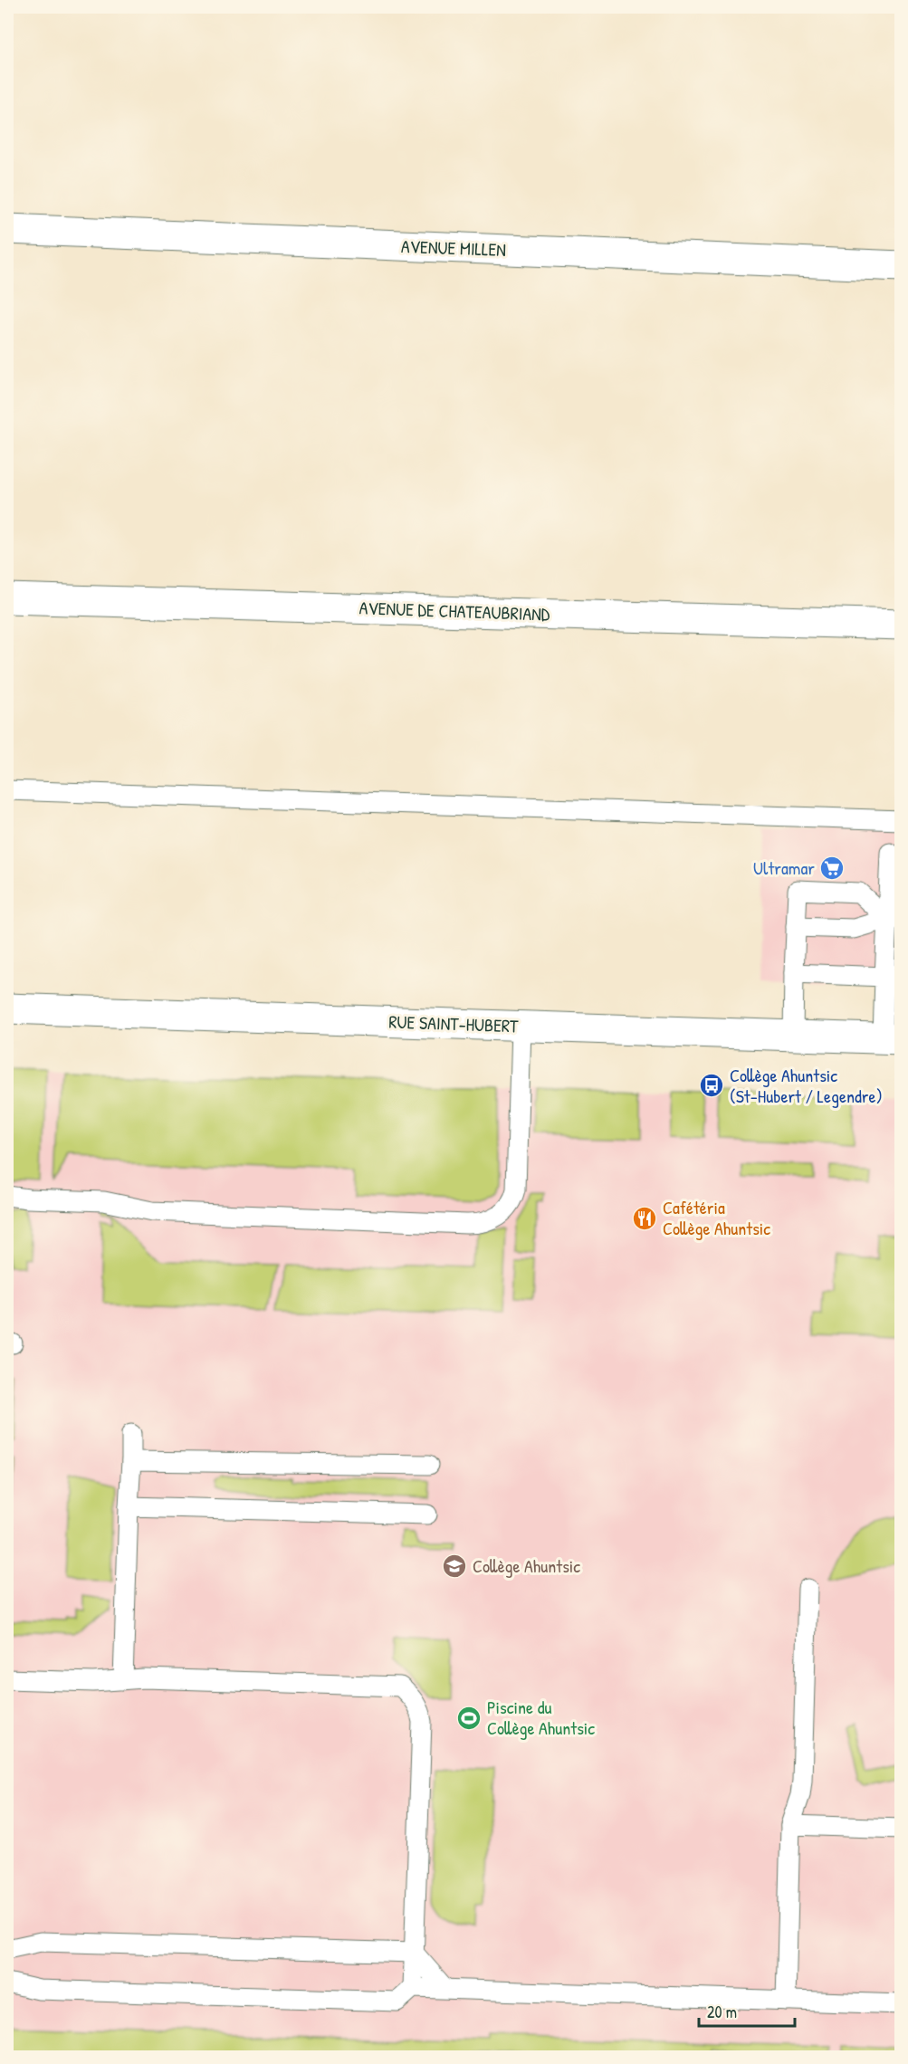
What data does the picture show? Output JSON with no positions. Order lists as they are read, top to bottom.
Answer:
{
  "streets": {
    "street": ["AVENUE MILLEN", "AVENUE DE CHATEAUBRIAND", "RUE SAINT-HUBERT"]
  },
  "places": {
    "supermarket": ["Ultramar"],
    "bus stop": ["Collège Ahuntsic (St-Hubert / Legendre)"],
    "restaurant": ["Cafétéria Collège Ahuntsic"],
    "school or university": ["Collège Ahuntsic"],
    "sports": ["Piscine du Collège Ahuntsic"]
  },
  "scale_bar": "20 m"
}
